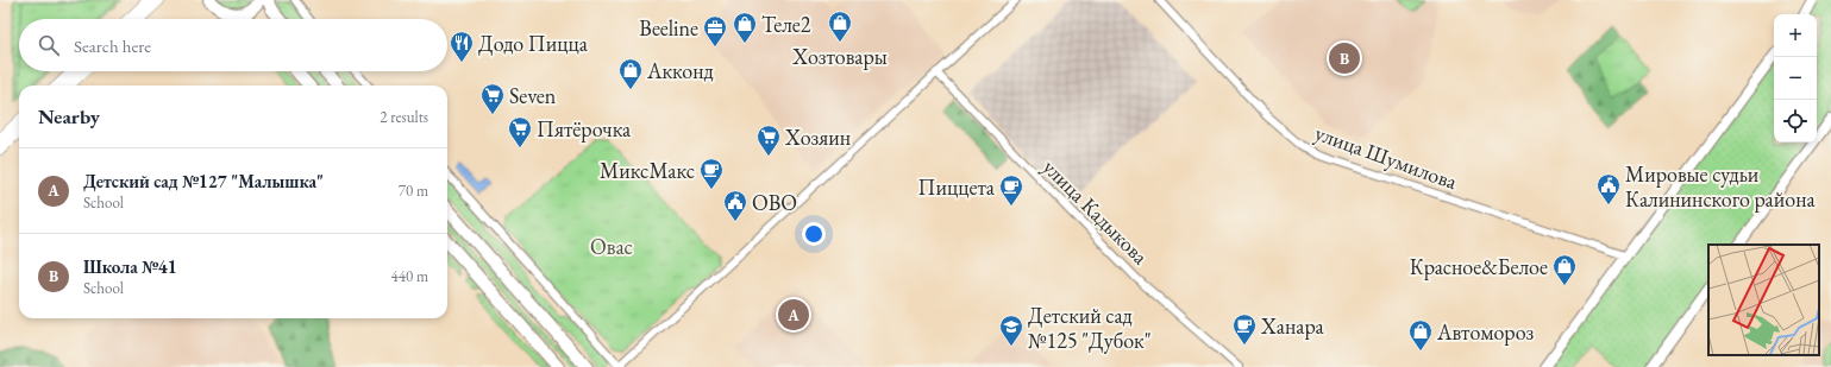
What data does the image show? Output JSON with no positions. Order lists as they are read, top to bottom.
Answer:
{
  "streets": {
    "street": ["улица Шумилова", "улица Кадыкова"]
  },
  "parks": ["Овас"],
  "places": {
    "shop": [
      "Хозтовары",
      "Теле2",
      "Акконд",
      "Красное&Белое",
      "Автомороз"
    ],
    "office": ["Beeline"],
    "restaurant": ["Додо Пицца"],
    "supermarket": ["Seven", "Пятёрочка", "Хозяин"],
    "cafe": ["МиксМакс", "Пиццета", "Ханара"],
    "public building": ["Мировые судьи Калининского района", "ОВО"],
    "school or university": ["Детский сад №125 \"Дубок\""]
  },
  "page": {
    "map_buttons": ["+", "−"],
    "search": "Search here",
    "pins": ["B", "A"],
    "heading": ["Nearby", "2 results"],
    "list": [
      {
        "mark": "A",
        "name": "Детский сад №127 \"Малышка\"",
        "note": "School",
        "value": "70 m"
      },
      {
        "mark": "B",
        "name": "Школа №41",
        "note": "School",
        "value": "440 m"
      }
    ]
  }
}
